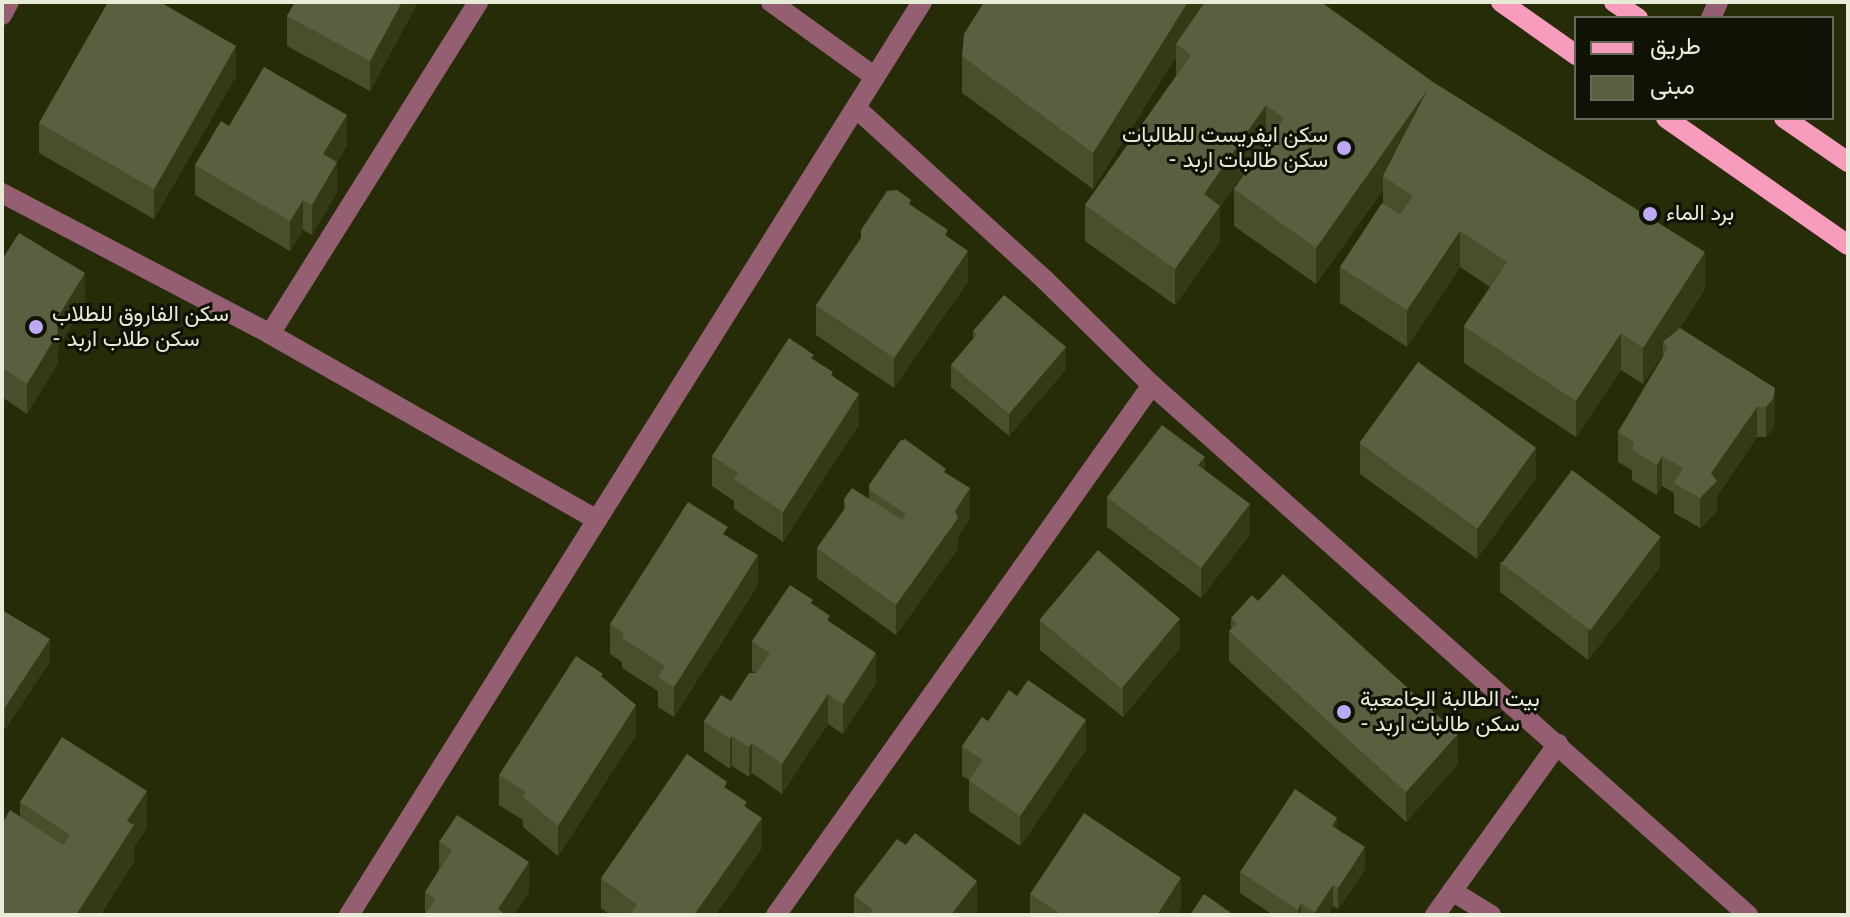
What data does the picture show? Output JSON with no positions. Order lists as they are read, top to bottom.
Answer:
{
  "places": [
    "سكن ايفريست للطالبات - سكن طالبات اربد",
    "برد الماء",
    "سكن الفاروق للطلاب - سكن طلاب اربد",
    "بيت الطالبة الجامعية - سكن طالبات اربد"
  ],
  "legend": ["طريق", "مبنى"]
}
